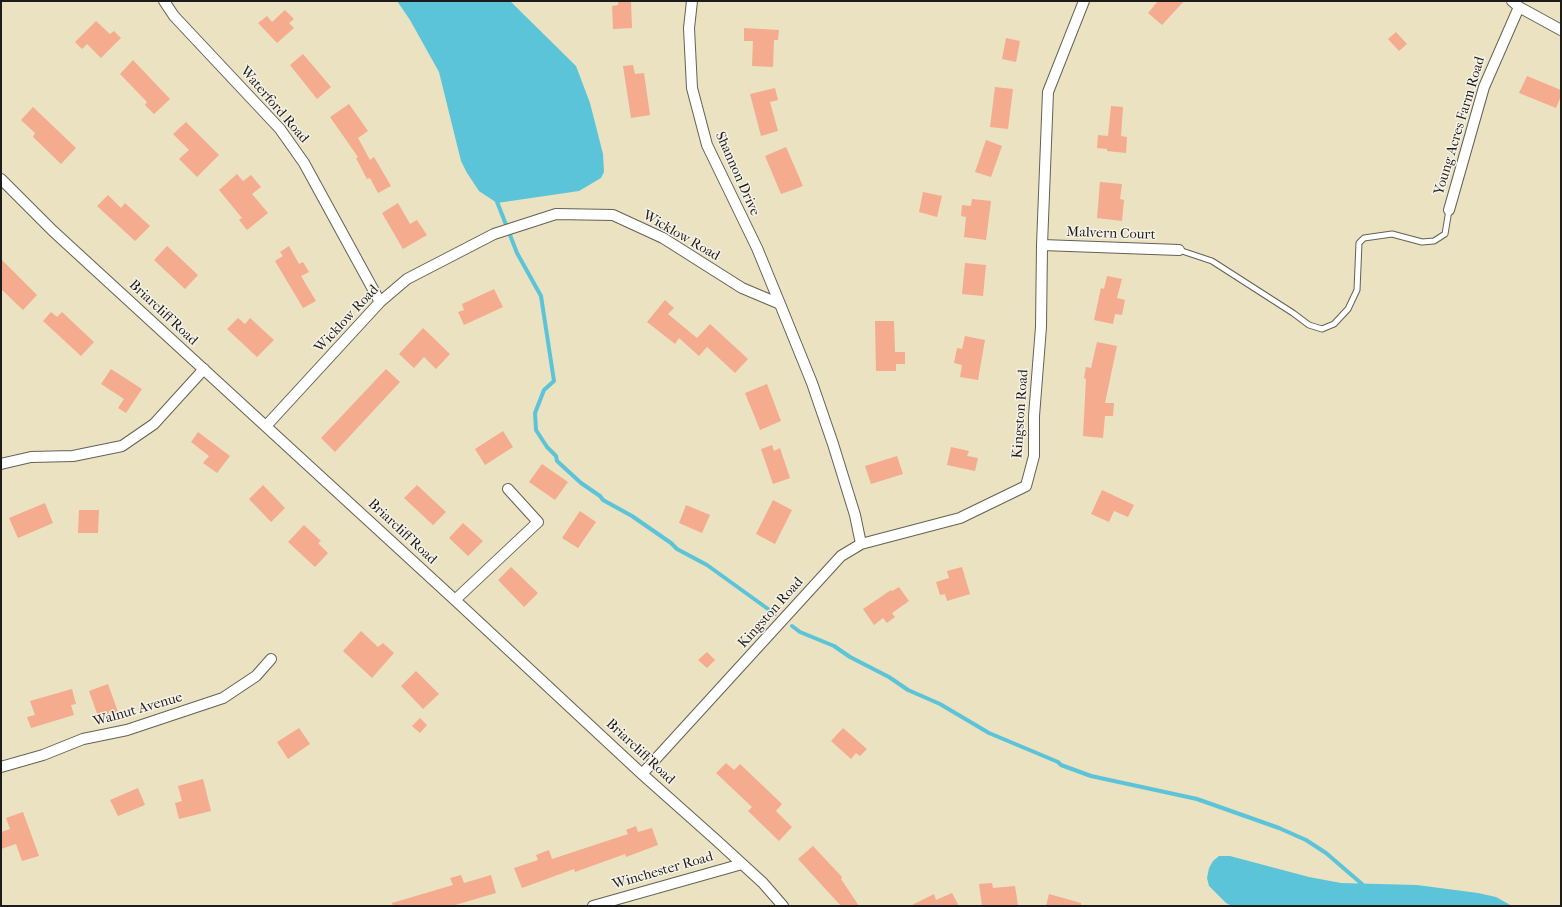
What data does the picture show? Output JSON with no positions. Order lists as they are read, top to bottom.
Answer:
{
  "streets": {
    "street": [
      "Waterford Road",
      "Young Acres Farm Road",
      "Shannon Drive",
      "Malvern Court",
      "Wicklow Road",
      "Briarcliff Road",
      "Kingston Road",
      "Walnut Avenue",
      "Winchester Road"
    ]
  },
  "crossings": [
    ["Waterford Road", "Wicklow Road"],
    ["Shannon Drive", "Wicklow Road"],
    ["Malvern Court", "Kingston Road"],
    ["Wicklow Road", "Briarcliff Road"],
    ["Briarcliff Road", "Kingston Road"],
    ["Briarcliff Road", "Winchester Road"]
  ]
}
